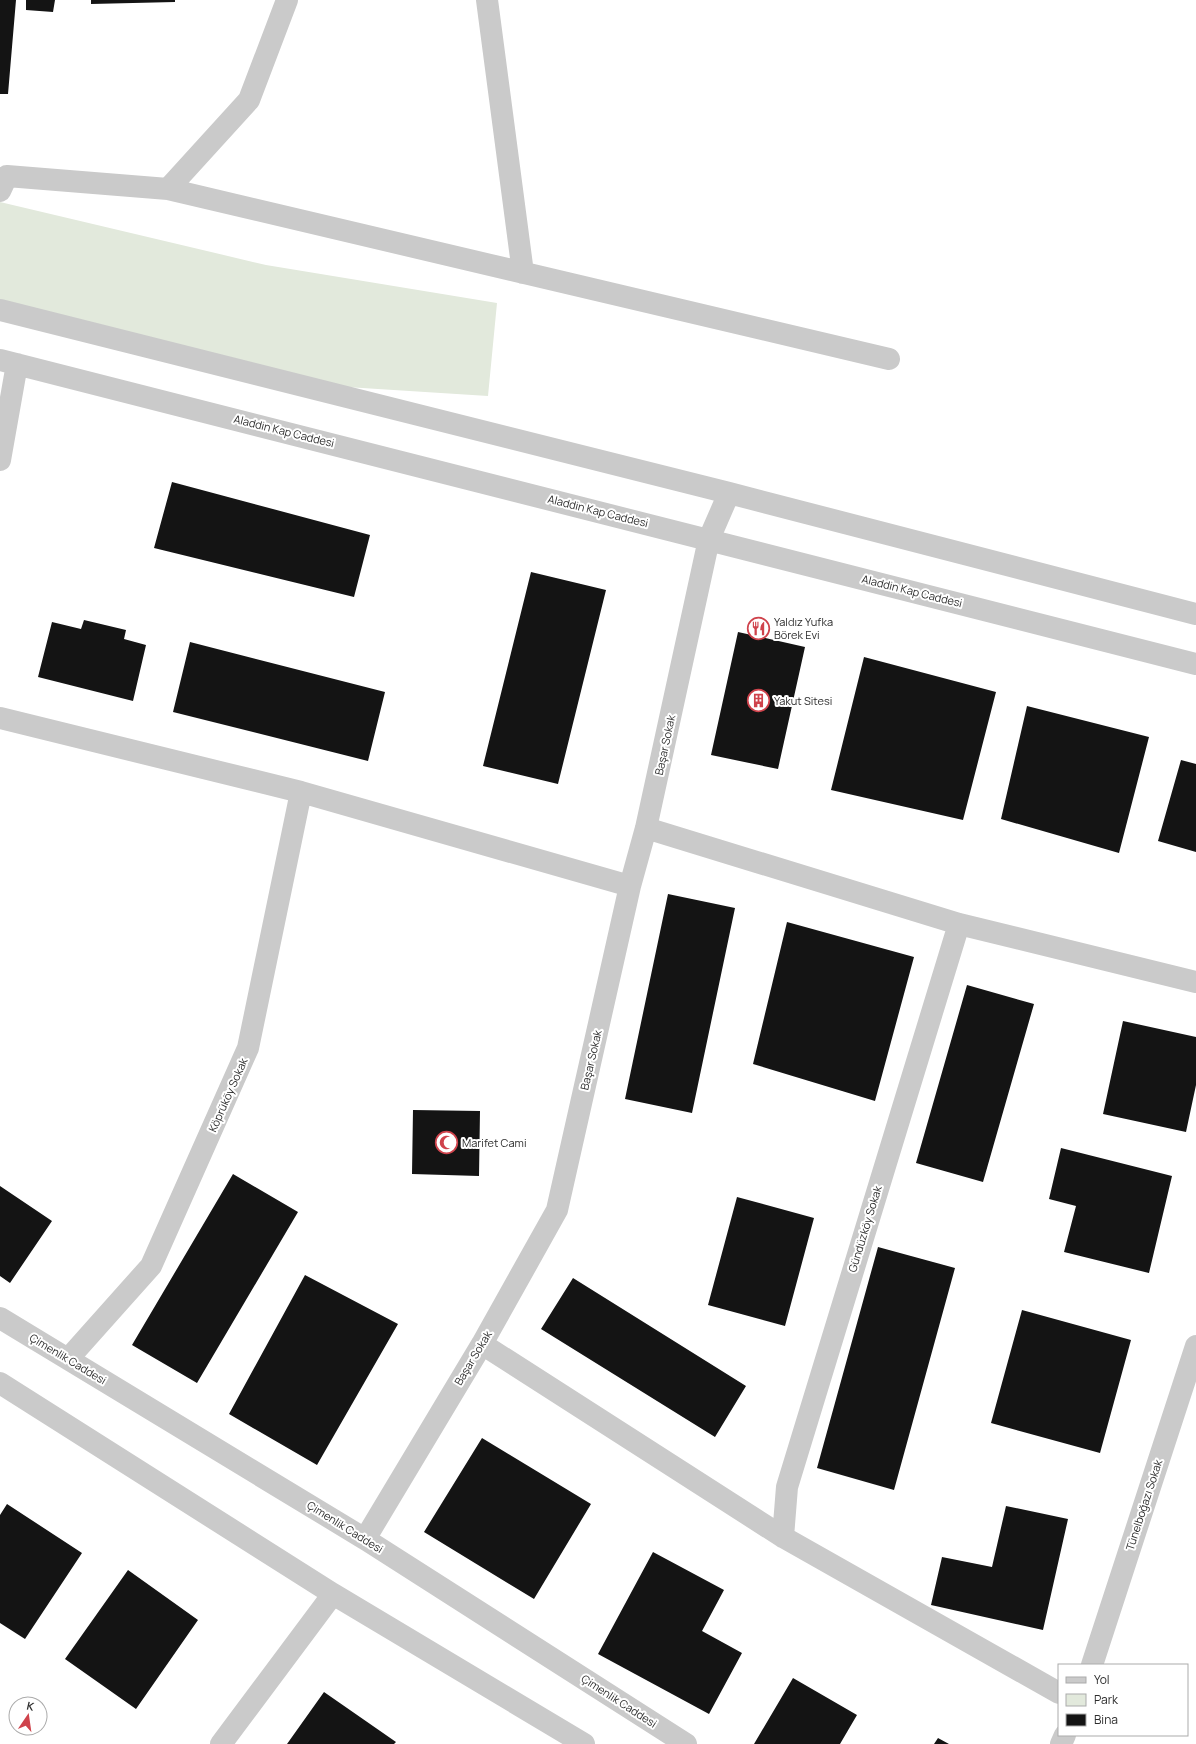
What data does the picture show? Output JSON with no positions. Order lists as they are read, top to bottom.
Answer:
{
  "streets": {
    "street": [
      "Aladdin Kap Caddesi",
      "Başar Sokak",
      "Köprüköy Sokak",
      "Gündüzköy Sokak",
      "Çimenlik Caddesi",
      "Tünelboğazı Sokak"
    ]
  },
  "crossings": [
    ["Aladdin Kap Caddesi", "Başar Sokak"],
    ["Başar Sokak", "Çimenlik Caddesi"],
    ["Köprüköy Sokak", "Çimenlik Caddesi"]
  ],
  "places": {
    "restaurant": ["Yaldız Yufka Börek Evi"],
    "building": ["Yakut Sitesi"],
    "mosque": ["Marifet Cami"]
  },
  "legend": ["Yol", "Park", "Bina"],
  "north": "top"
}
